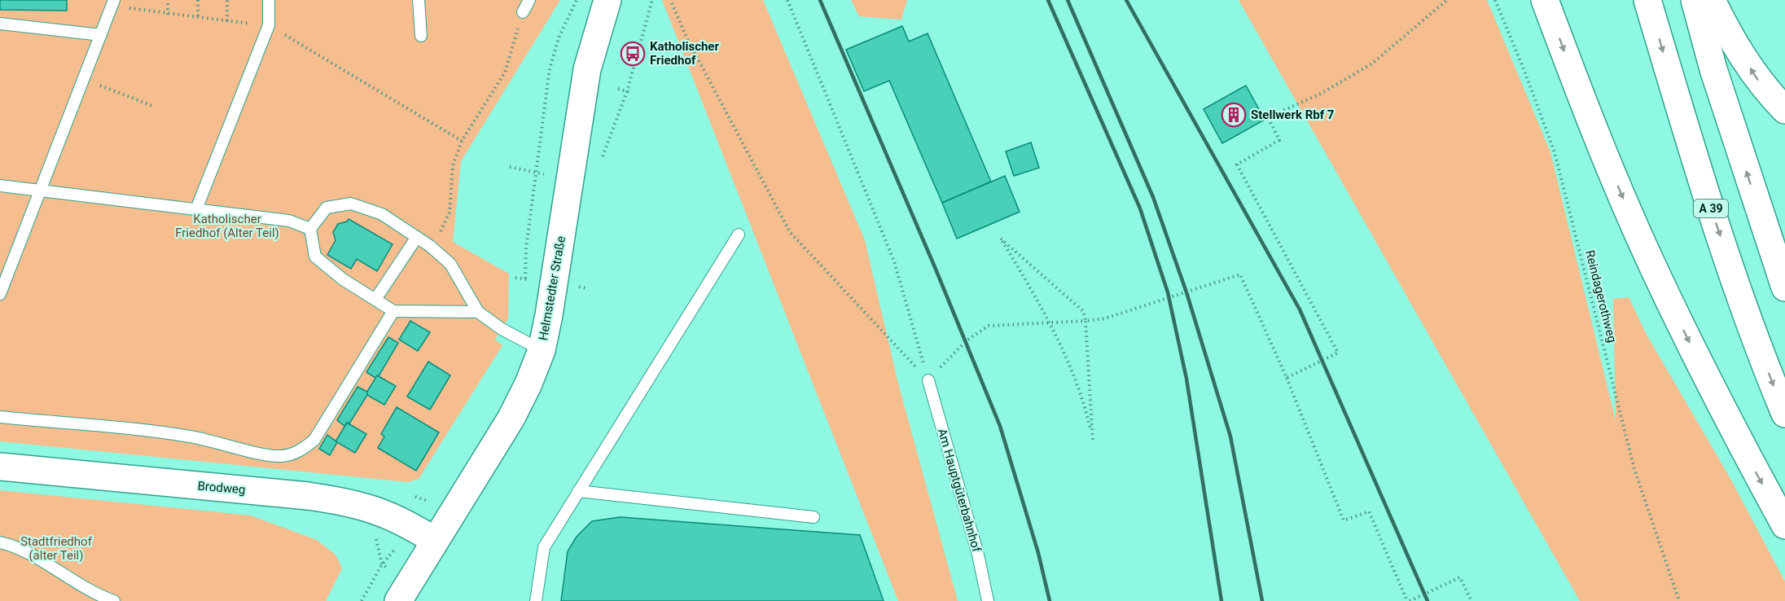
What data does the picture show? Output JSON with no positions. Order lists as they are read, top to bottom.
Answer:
{
  "streets": {
    "main road": ["A 39", "Helmstedter Straße", "Brodweg"],
    "lane": ["Am Hauptgüterbahnhof"],
    "path": ["Reindagerothweg"]
  },
  "crossings": [
    ["Helmstedter Straße", "Brodweg"]
  ],
  "parks": ["Katholischer Friedhof (Alter Teil)", "Stadtfriedhof (alter Teil)"],
  "places": {
    "bus stop": ["Katholischer Friedhof"],
    "building": ["Stellwerk Rbf 7"]
  }
}
